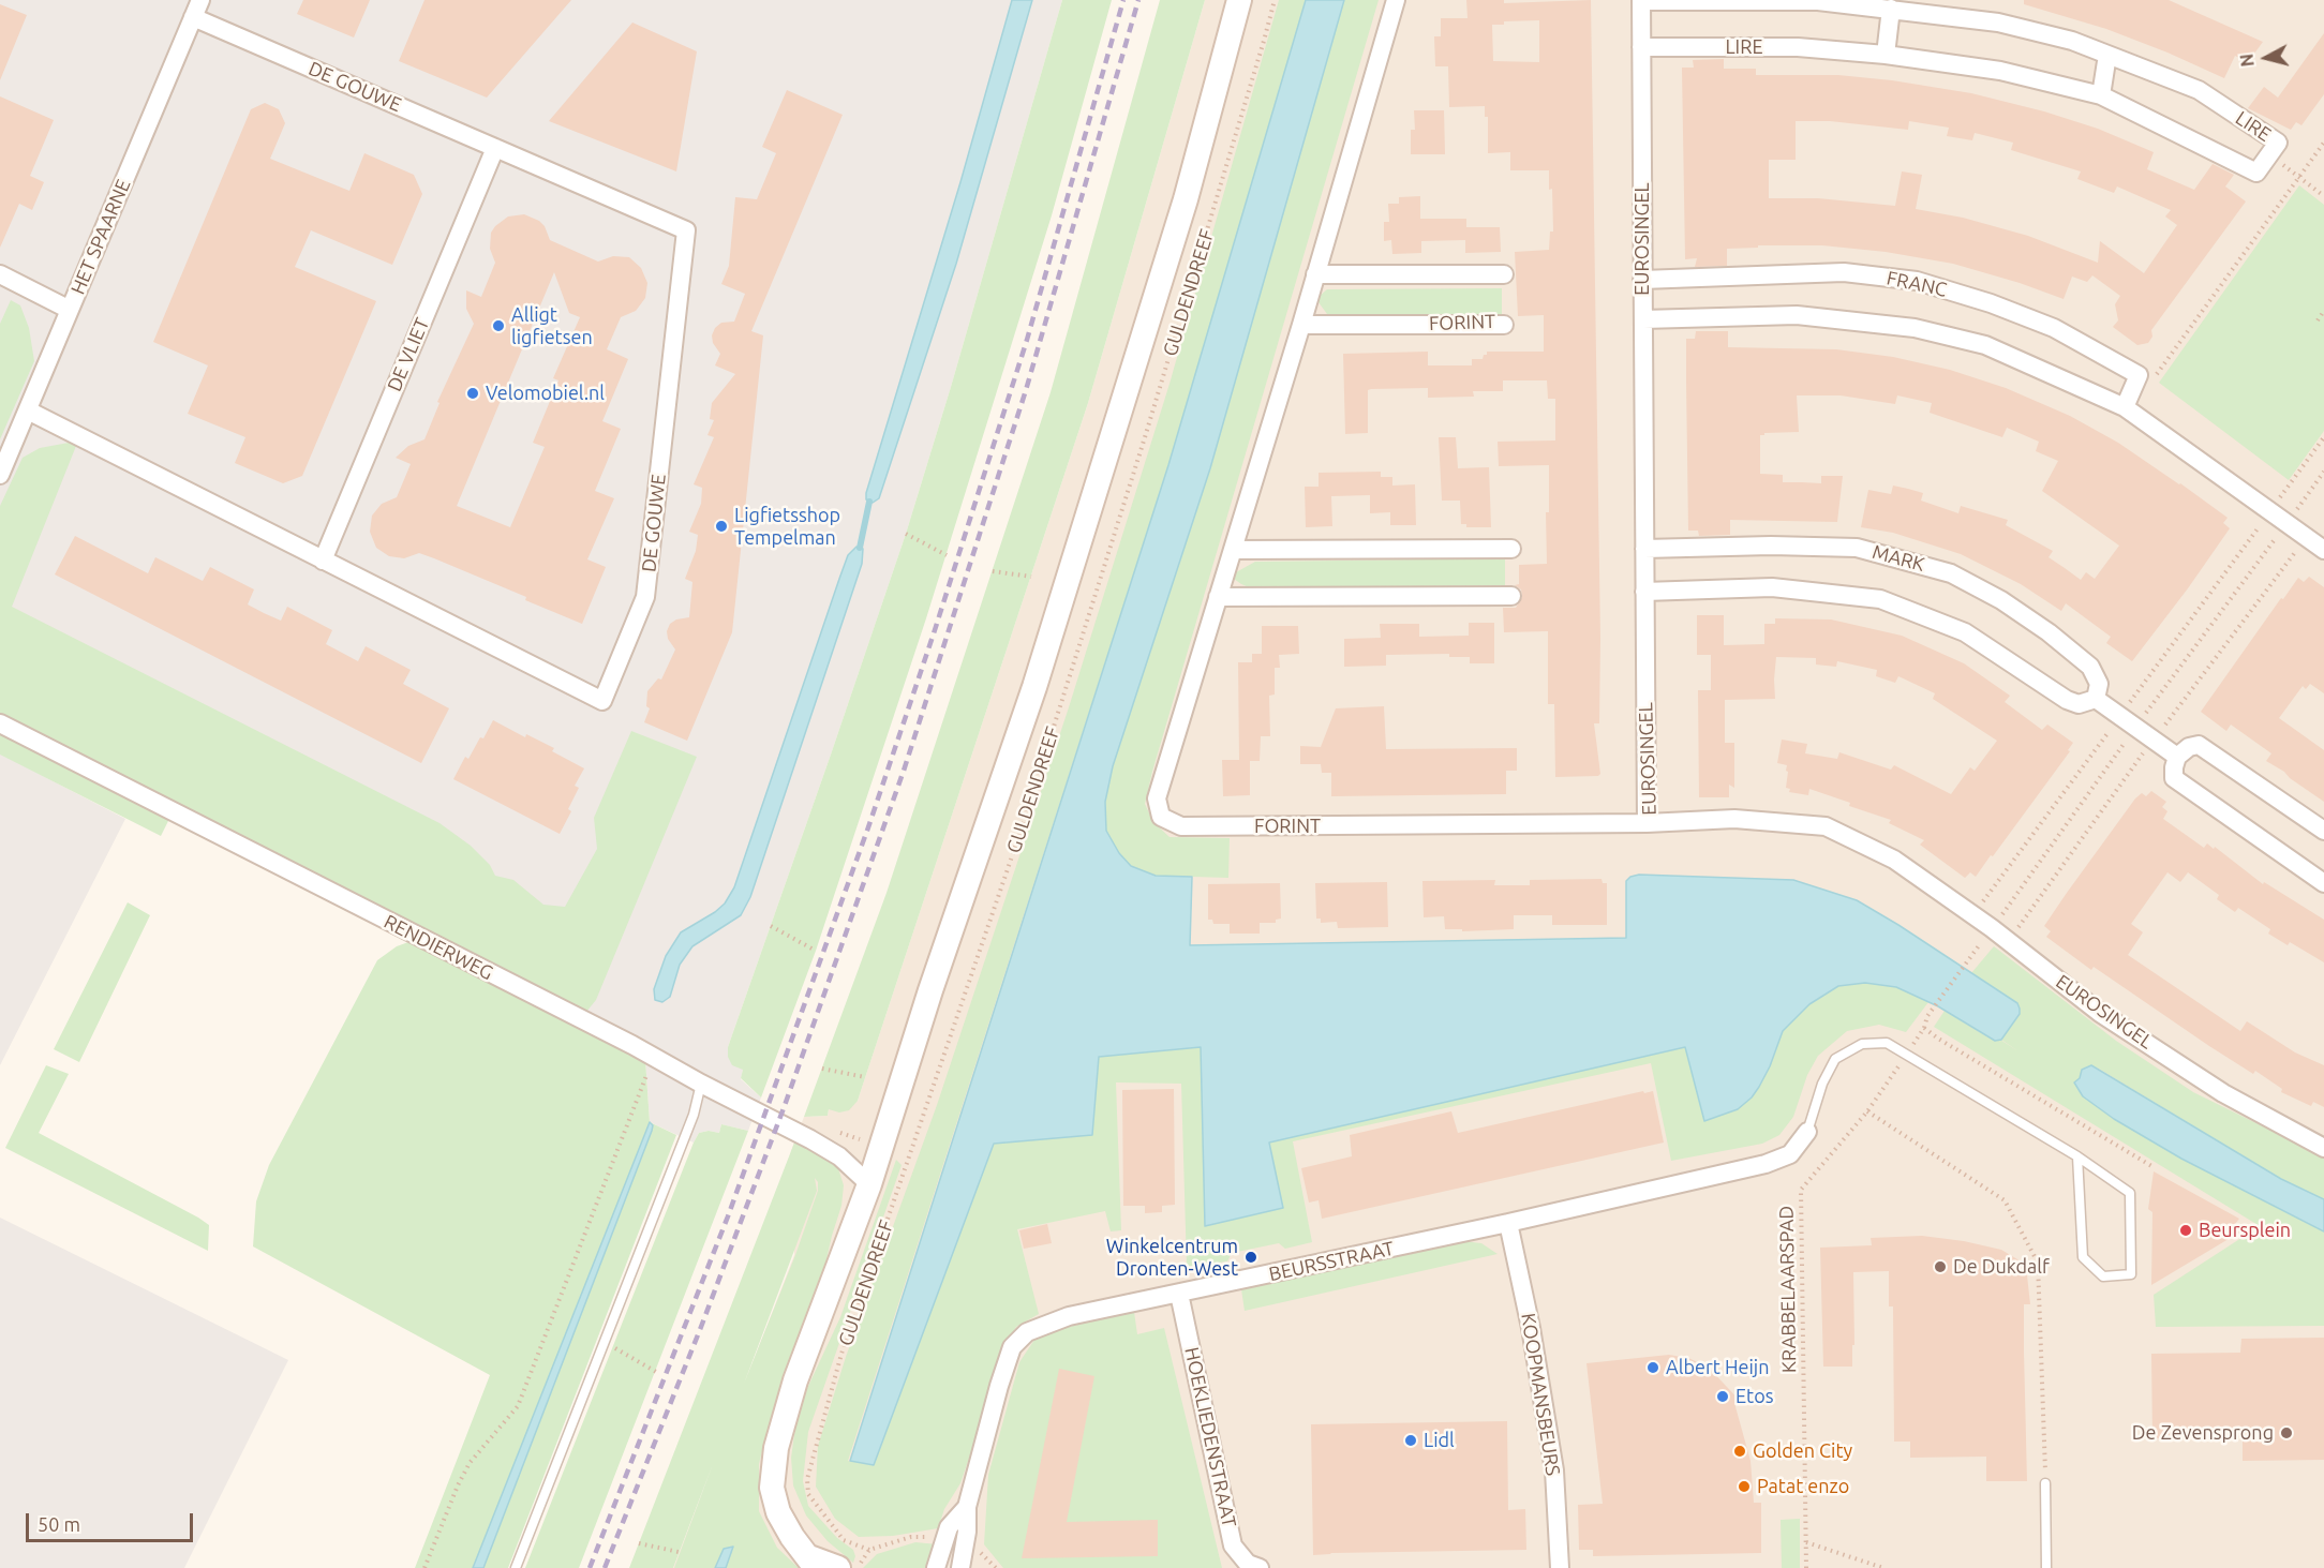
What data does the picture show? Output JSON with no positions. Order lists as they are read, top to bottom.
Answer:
{
  "streets": {
    "street": [
      "LIRE",
      "DE GOUWE",
      "HET SPAARNE",
      "EUROSINGEL",
      "FRANC",
      "GULDENDREEF",
      "FORINT",
      "DE VLIET",
      "MARK",
      "RENDIERWEG",
      "BEURSSTRAAT",
      "KOOPMANSBEURS",
      "HOEKLIEDENSTRAAT"
    ],
    "path": ["KRABBELAARSPAD"]
  },
  "crossings": [
    ["LIRE", "EUROSINGEL"],
    ["DE GOUWE", "HET SPAARNE"],
    ["DE GOUWE", "DE VLIET"],
    ["EUROSINGEL", "FRANC"],
    ["EUROSINGEL", "FORINT"],
    ["EUROSINGEL", "MARK"],
    ["GULDENDREEF", "RENDIERWEG"],
    ["BEURSSTRAAT", "KOOPMANSBEURS"],
    ["BEURSSTRAAT", "HOEKLIEDENSTRAAT"]
  ],
  "places": [
    "Alligt ligfietsen",
    "Velomobiel.nl",
    "Ligfietsshop Tempelman",
    "Beursplein",
    "Winkelcentrum Dronten-West",
    "De Dukdalf",
    "Albert Heijn",
    "Etos",
    "De Zevensprong",
    "Lidl",
    "Golden City",
    "Patat enzo"
  ],
  "scale_bar": "50 m",
  "north": "left"
}
